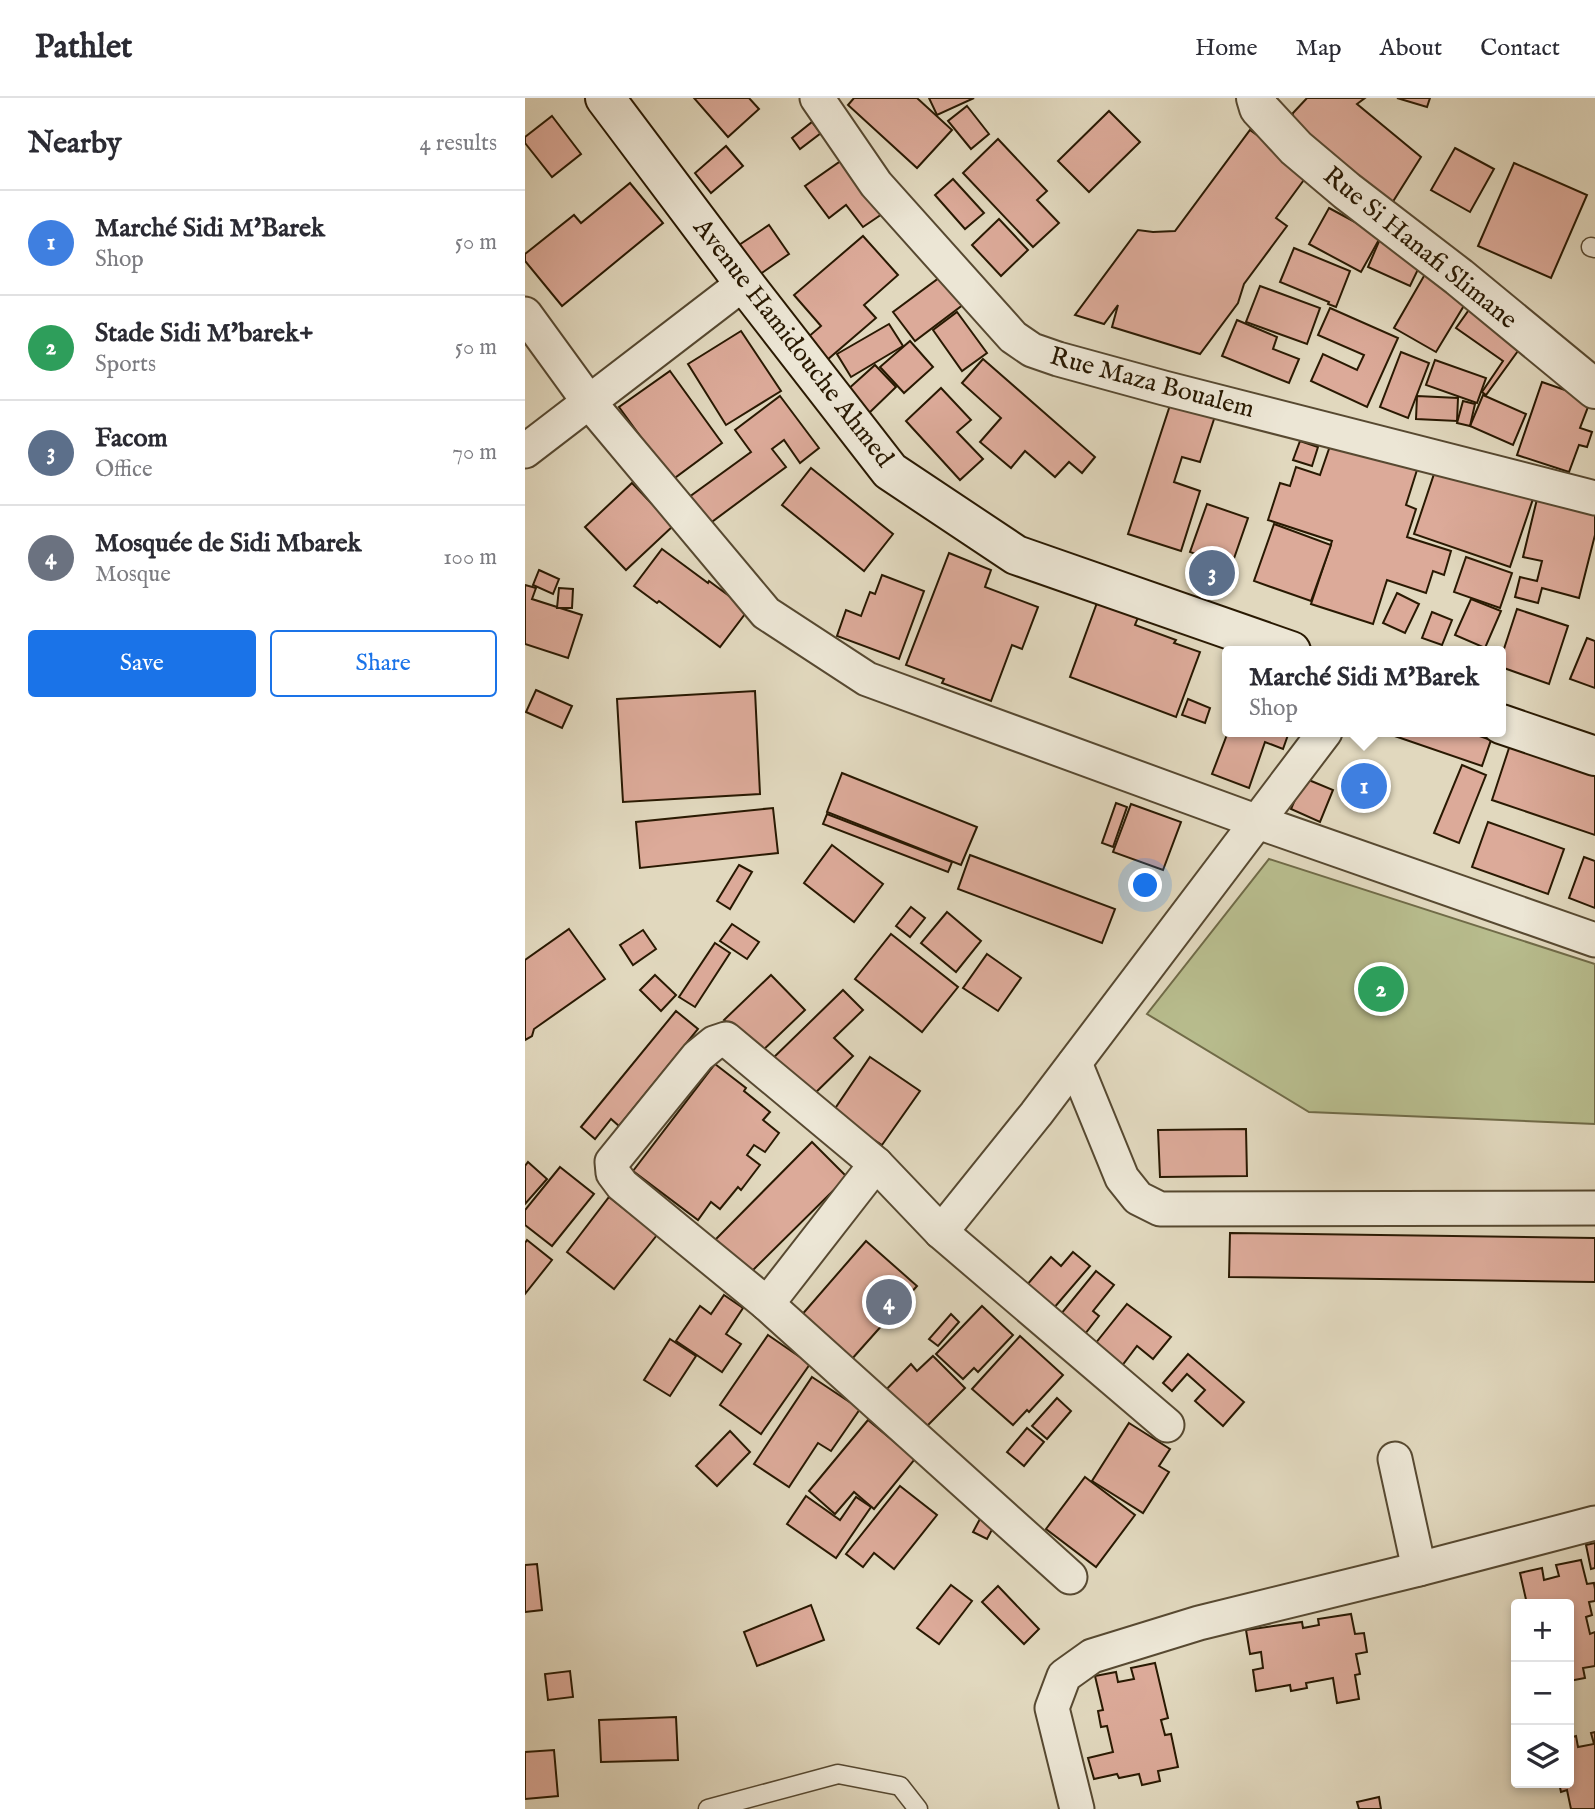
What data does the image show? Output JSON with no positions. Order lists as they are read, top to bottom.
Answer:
{
  "streets": {
    "main road": ["Rue Si Hanafi Slimane", "Avenue Hamidouche Ahmed"],
    "street": ["Rue Maza Boualem"]
  },
  "page": {
    "header": "Pathlet",
    "nav": [
      "Home",
      "Map",
      "About",
      "Contact"
    ],
    "heading": ["Nearby", "4 results"],
    "list": [
      {
        "mark": "1",
        "name": "Marché Sidi M'Barek",
        "note": "Shop",
        "value": "50 m"
      },
      {
        "mark": "2",
        "name": "Stade Sidi M'barek+",
        "note": "Sports",
        "value": "50 m"
      },
      {
        "mark": "3",
        "name": "Facom",
        "note": "Office",
        "value": "70 m"
      },
      {
        "mark": "4",
        "name": "Mosquée de Sidi Mbarek",
        "note": "Mosque",
        "value": "100 m"
      }
    ],
    "pins": [
      "3",
      "1",
      "2",
      "4"
    ],
    "buttons": ["Save", "Share"],
    "popup": ["Marché Sidi M'Barek", "Shop"],
    "map_buttons": ["+", "−"]
  }
}
